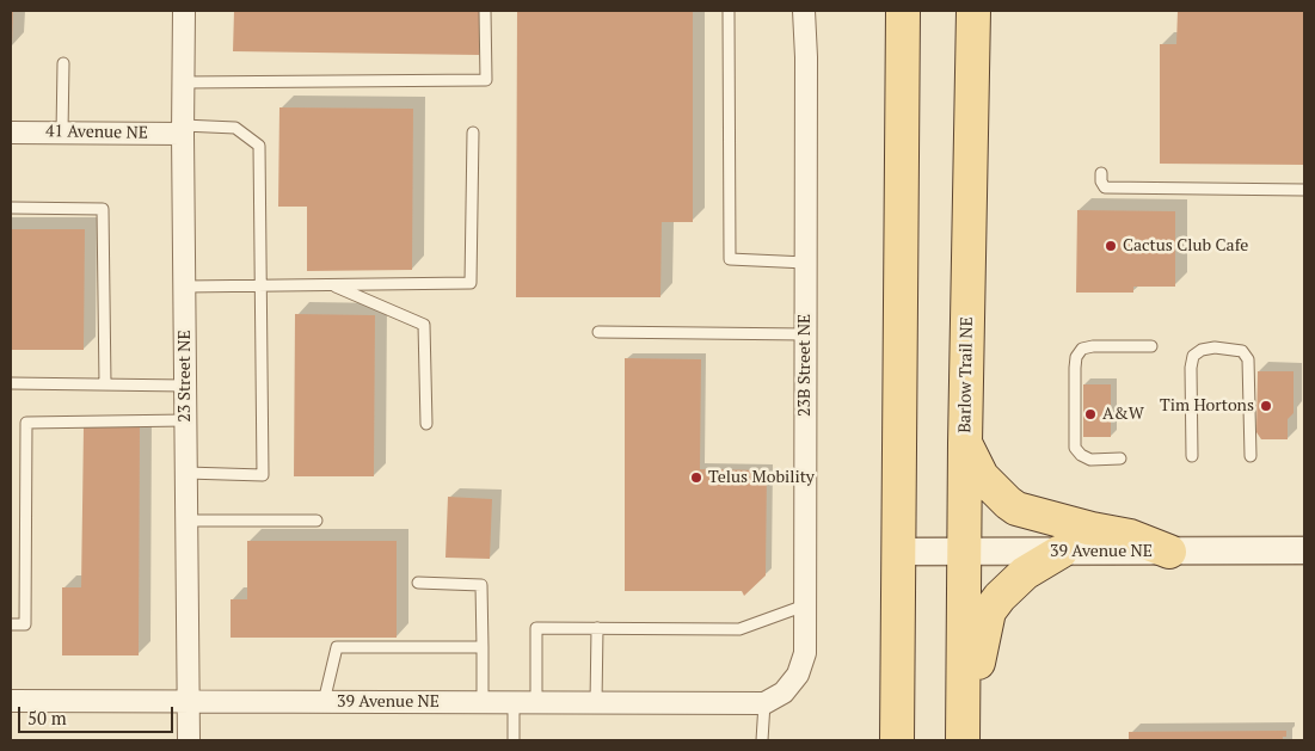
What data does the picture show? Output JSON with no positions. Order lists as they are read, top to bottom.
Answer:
{
  "streets": {
    "main road": ["Barlow Trail NE"],
    "street": [
      "41 Avenue NE",
      "23B Street NE",
      "23 Street NE",
      "39 Avenue NE"
    ]
  },
  "crossings": [
    ["41 Avenue NE", "23 Street NE"],
    ["23B Street NE", "39 Avenue NE"],
    ["Barlow Trail NE", "39 Avenue NE"],
    ["23 Street NE", "39 Avenue NE"]
  ],
  "places": [
    "Cactus Club Cafe",
    "Tim Hortons",
    "A&W",
    "Telus Mobility"
  ],
  "scale_bar": "50 m"
}
